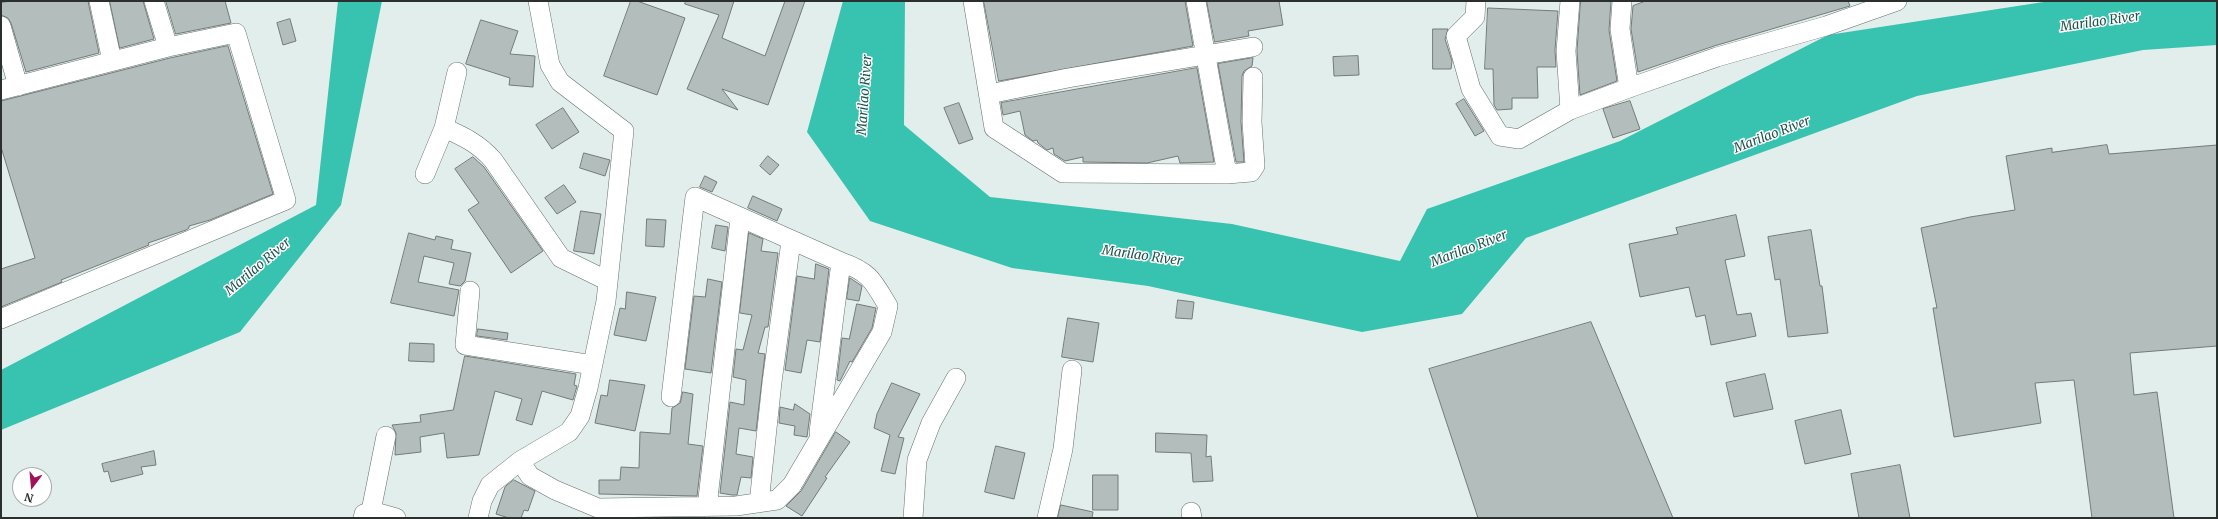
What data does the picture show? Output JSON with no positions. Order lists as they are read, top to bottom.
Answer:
{
  "water": ["Marilao River"],
  "north": "bottom"
}
